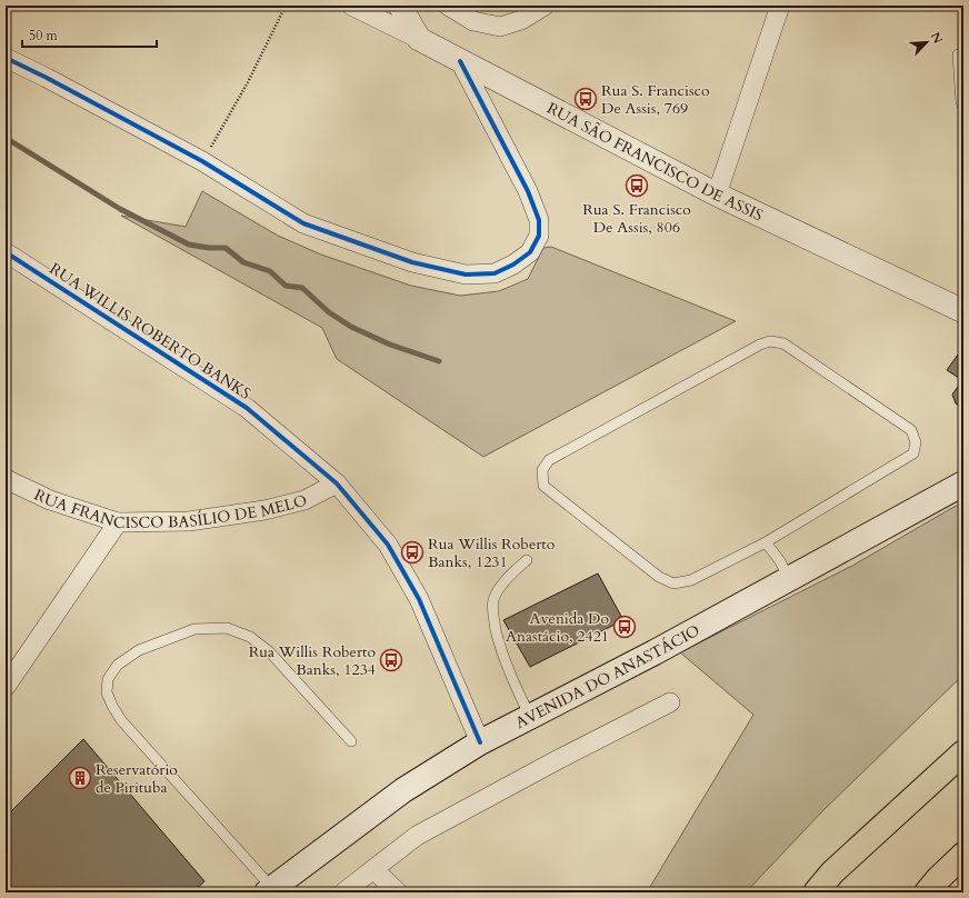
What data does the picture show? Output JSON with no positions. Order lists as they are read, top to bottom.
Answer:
{
  "streets": {
    "main road": ["AVENIDA DO ANASTÁCIO"],
    "street": ["RUA SÃO FRANCISCO DE ASSIS", "RUA WILLIS ROBERTO BANKS", "RUA FRANCISCO BASÍLIO DE MELO"]
  },
  "crossings": [
    ["RUA WILLIS ROBERTO BANKS", "RUA FRANCISCO BASÍLIO DE MELO"],
    ["RUA WILLIS ROBERTO BANKS", "AVENIDA DO ANASTÁCIO"]
  ],
  "places": {
    "bus stop": [
      "Rua S. Francisco De Assis, 769",
      "Rua S. Francisco De Assis, 806",
      "Rua Willis Roberto Banks, 1231",
      "Avenida Do Anastácio, 2421",
      "Rua Willis Roberto Banks, 1234"
    ],
    "building": ["Reservatório de Pirituba"]
  },
  "scale_bar": "50 m",
  "north": "top right"
}
